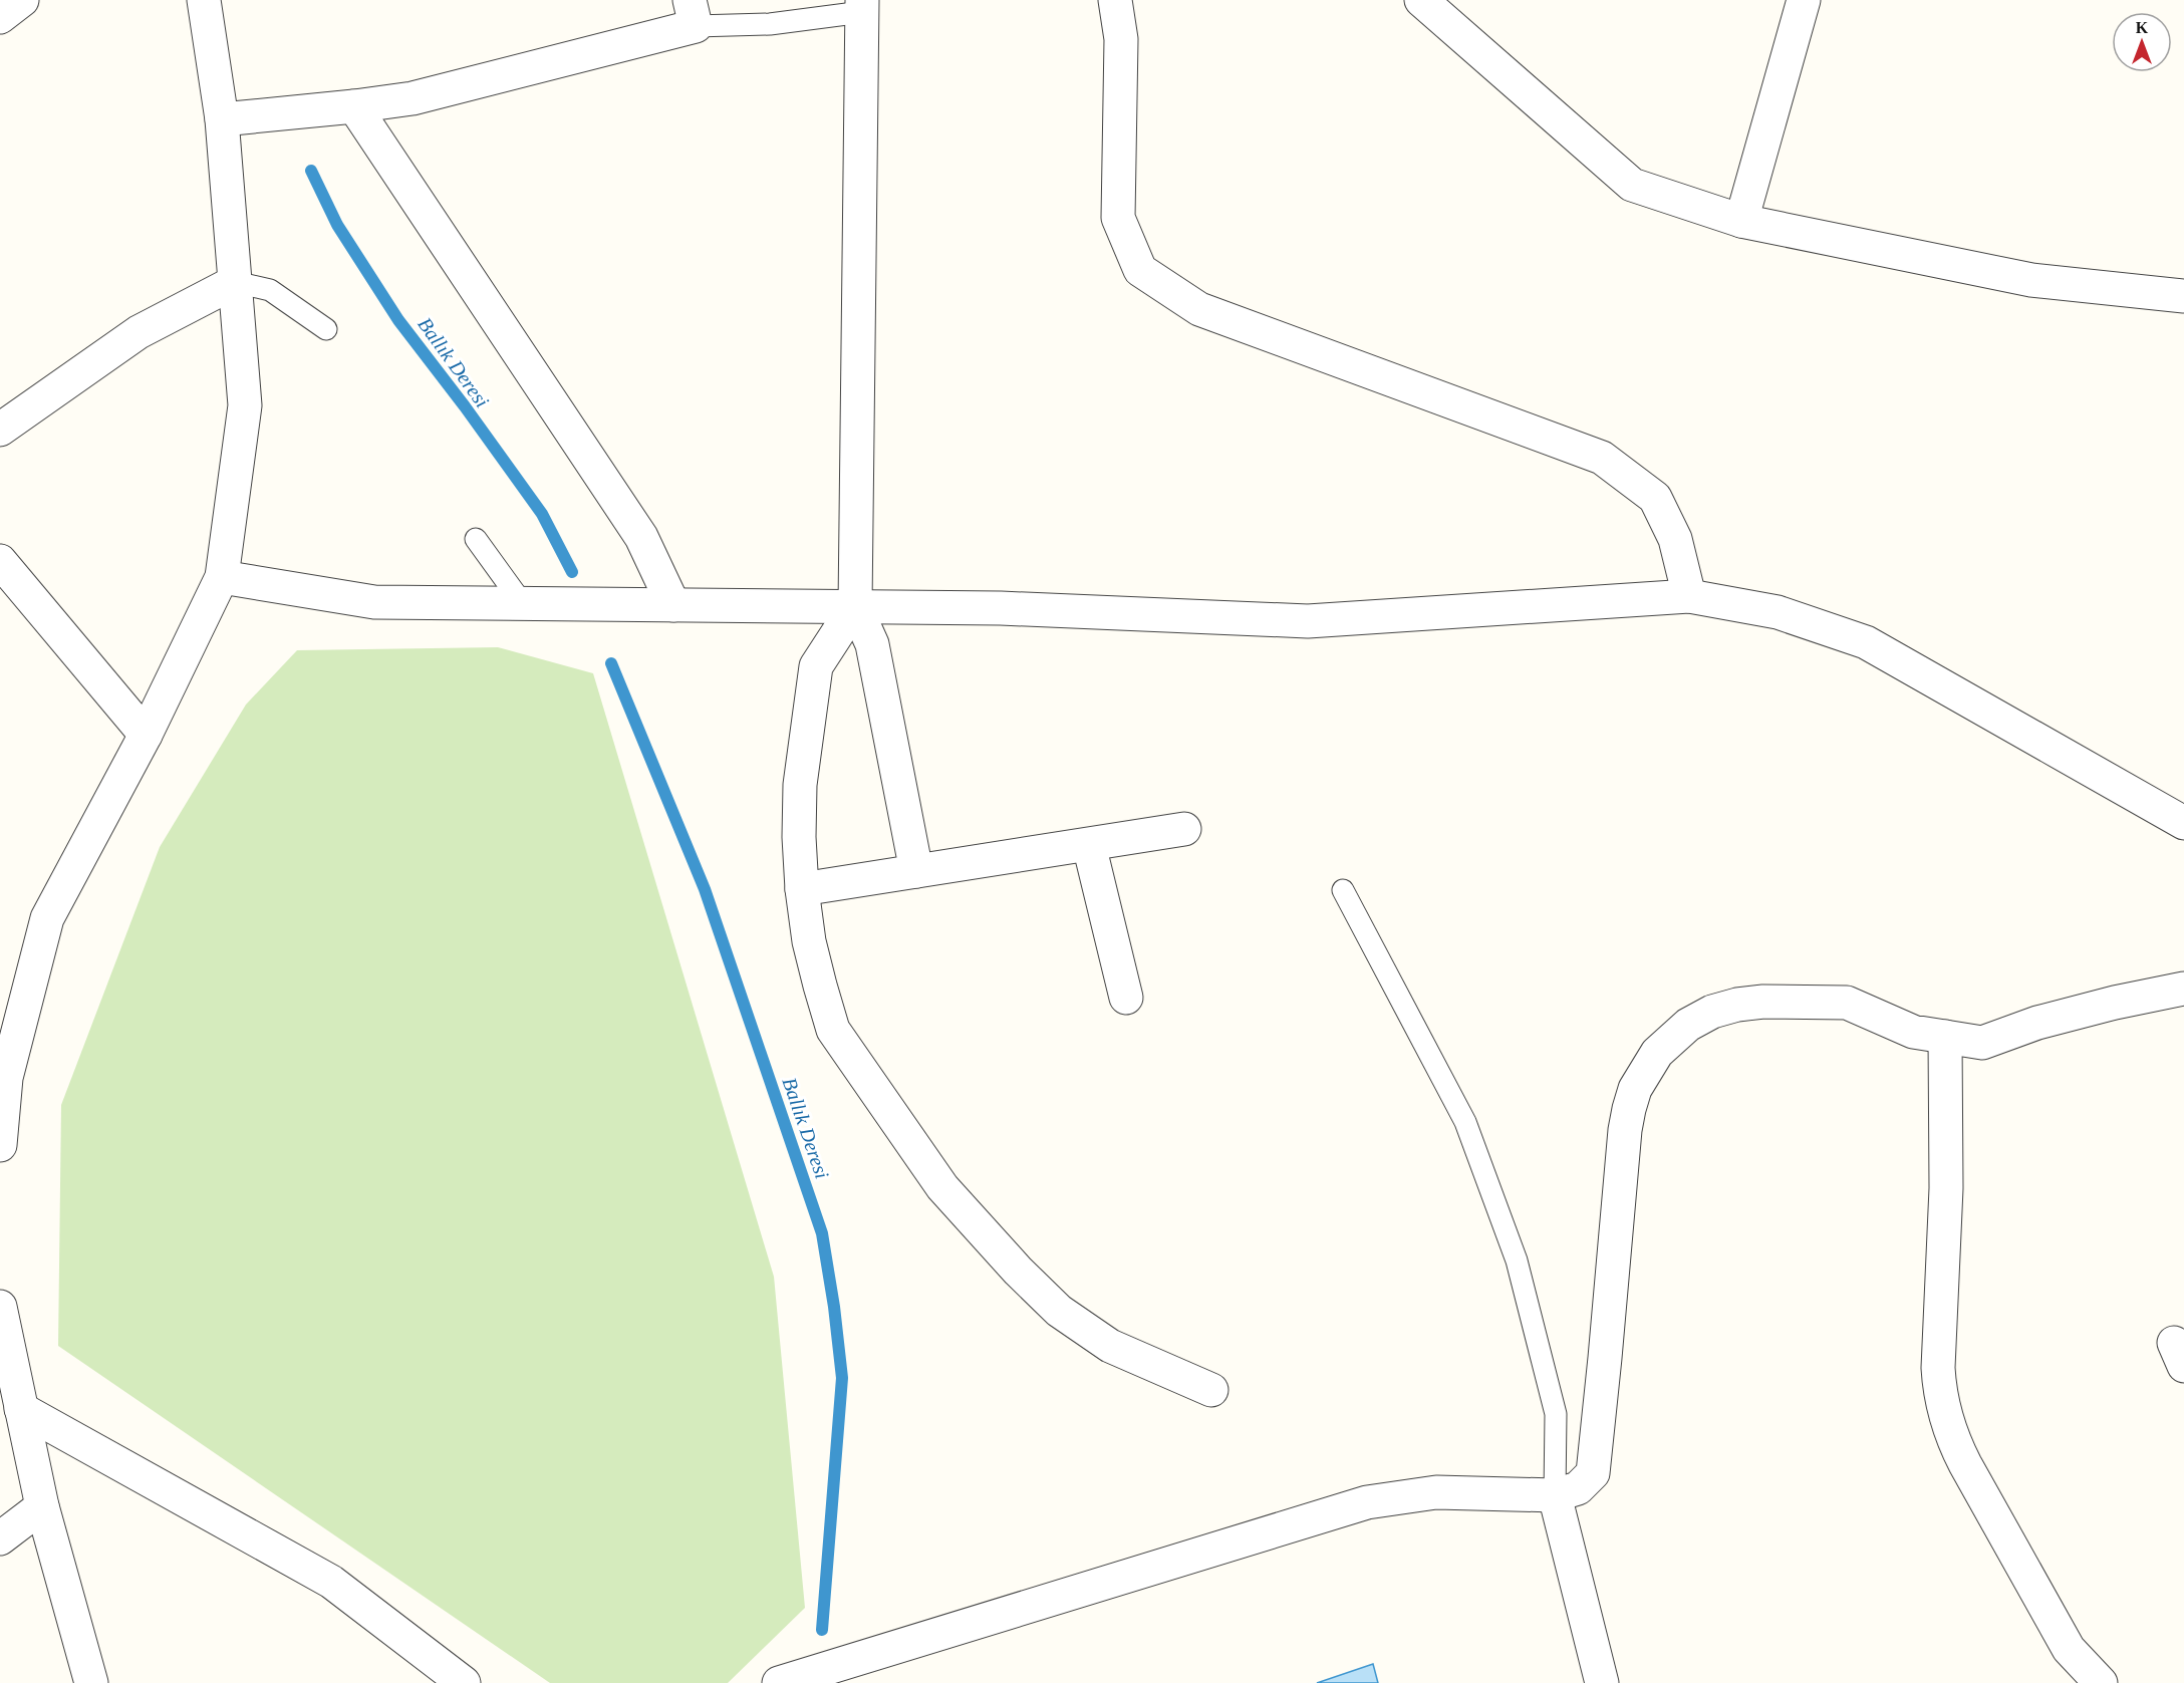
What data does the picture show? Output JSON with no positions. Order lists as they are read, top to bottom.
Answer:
{
  "water": ["Ballık Deresi"],
  "north": "top"
}
